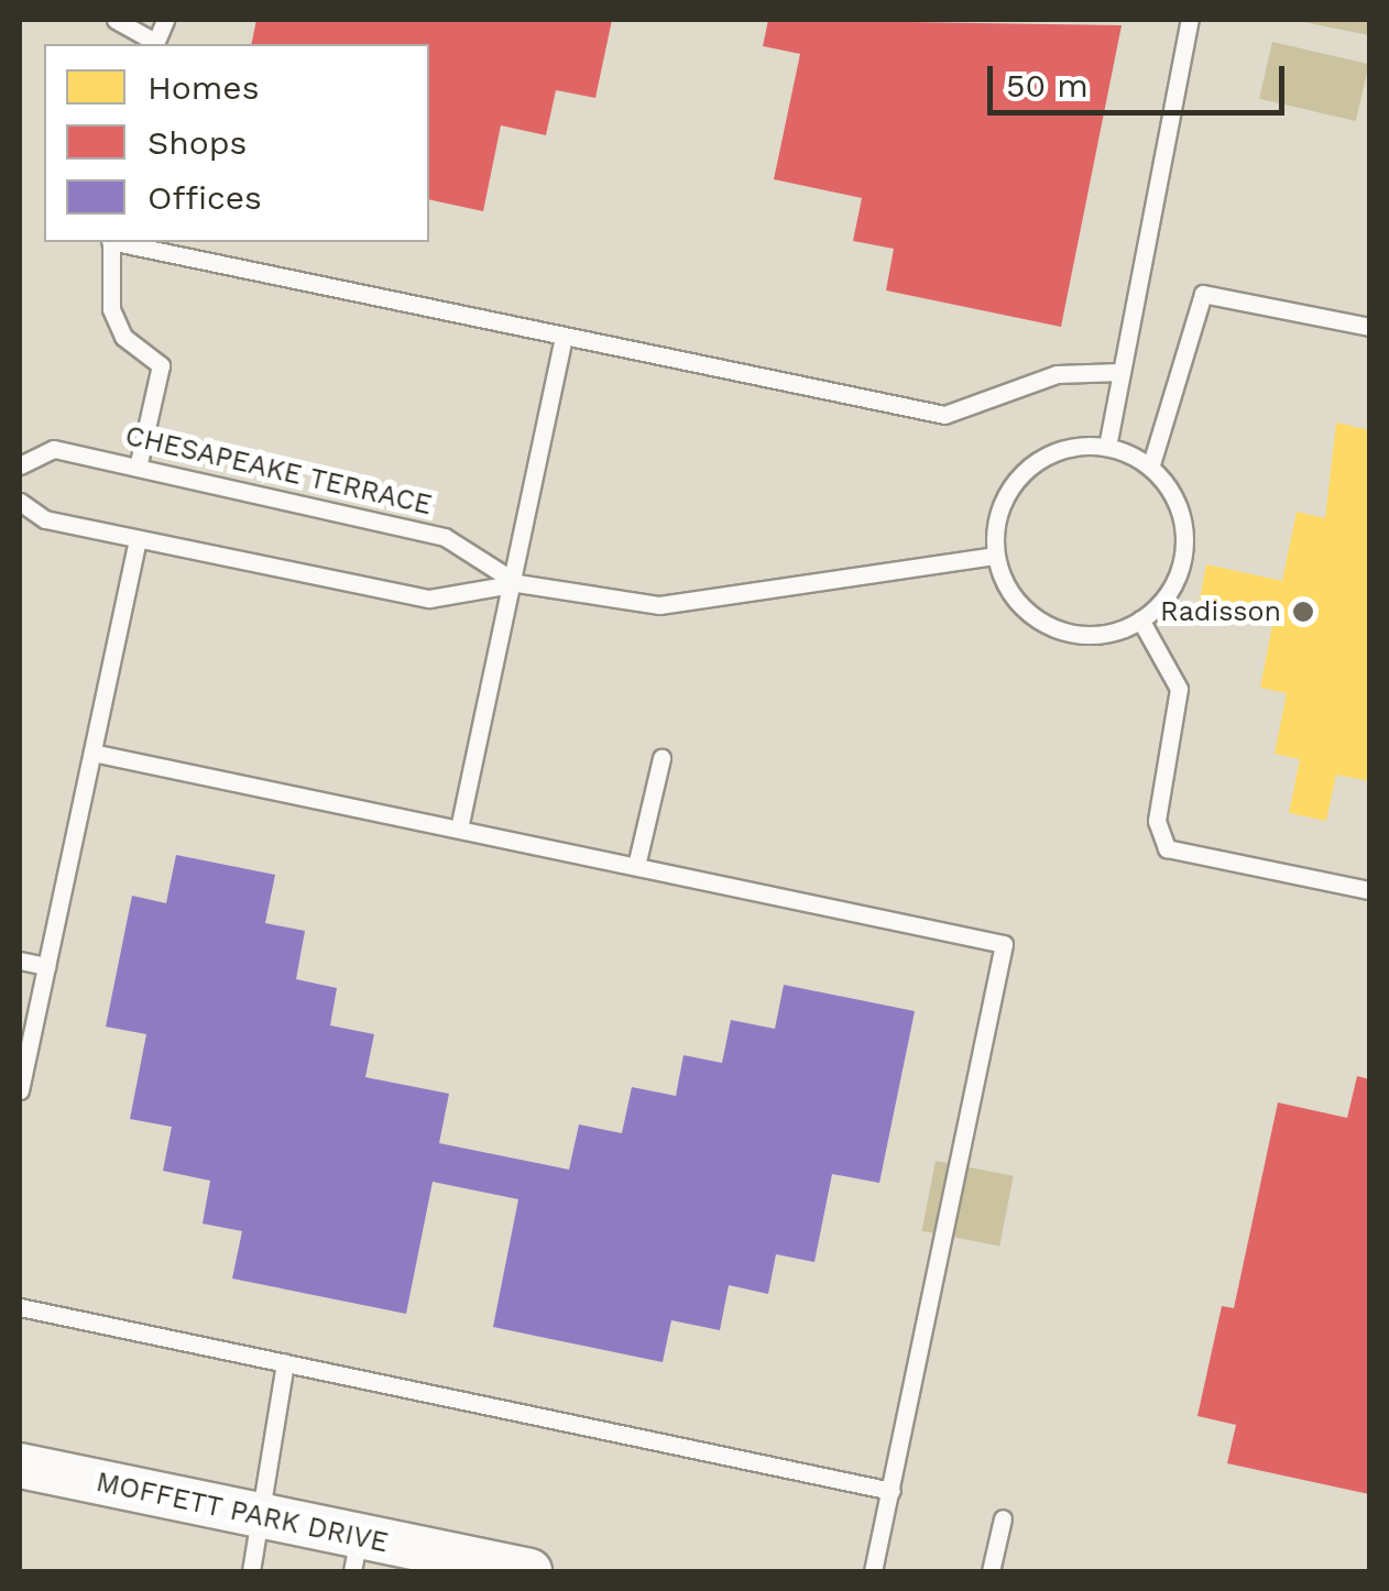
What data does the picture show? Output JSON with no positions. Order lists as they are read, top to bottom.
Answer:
{
  "streets": {
    "street": ["MOFFETT PARK DRIVE"],
    "lane": ["CHESAPEAKE TERRACE"]
  },
  "places": ["Radisson"],
  "legend": ["Homes", "Shops", "Offices"],
  "scale_bar": "50 m"
}
